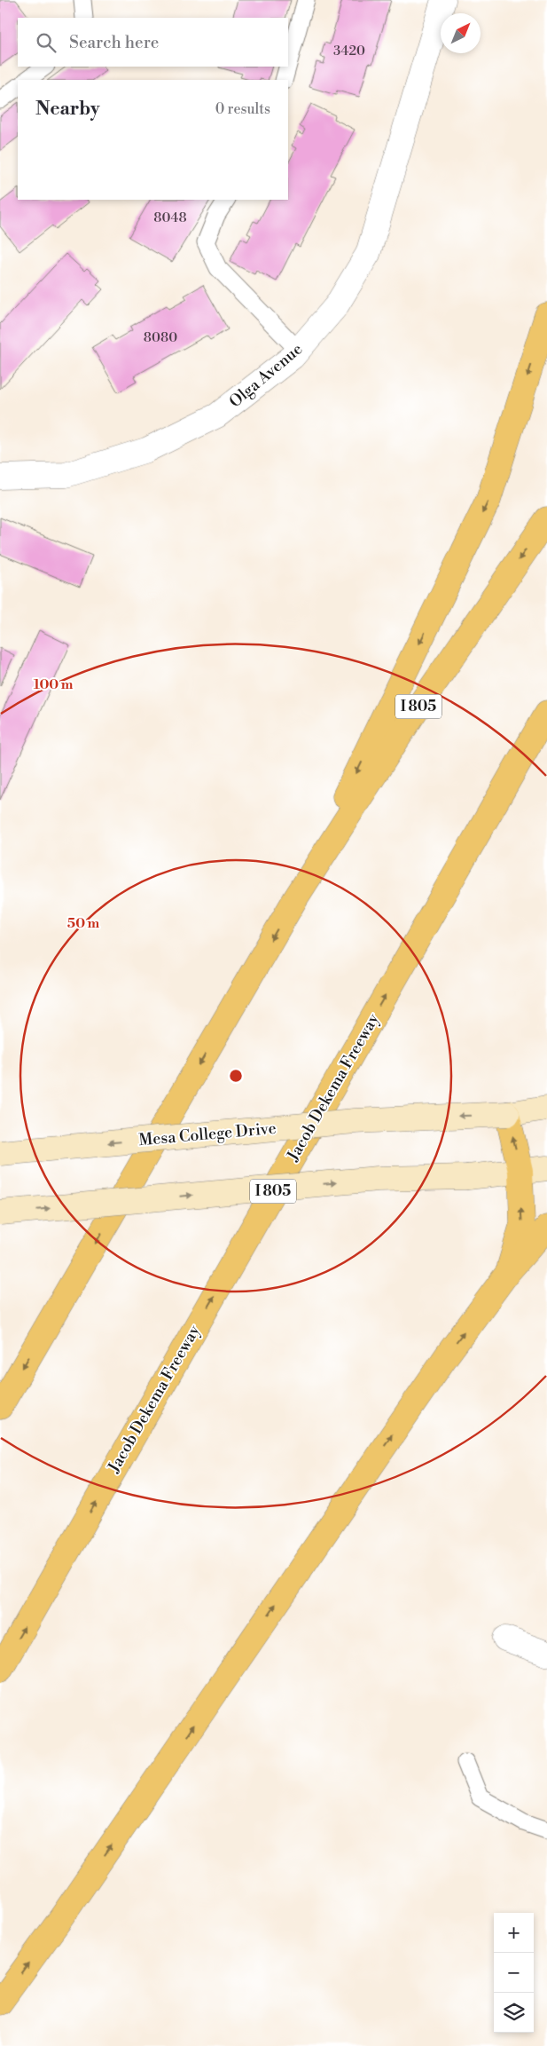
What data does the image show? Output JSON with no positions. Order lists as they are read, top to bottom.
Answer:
{
  "streets": {
    "highway": ["I 805", "Jacob Dekema Freeway"],
    "main road": ["Mesa College Drive"],
    "street": ["Olga Avenue"]
  },
  "house_numbers": ["3420", "8048", "8080"],
  "north": "top right",
  "page": {
    "search": "Search here",
    "heading": ["Nearby", "0 results"],
    "map_buttons": ["+", "−"]
  },
  "rings": ["100 m", "50 m"]
}
